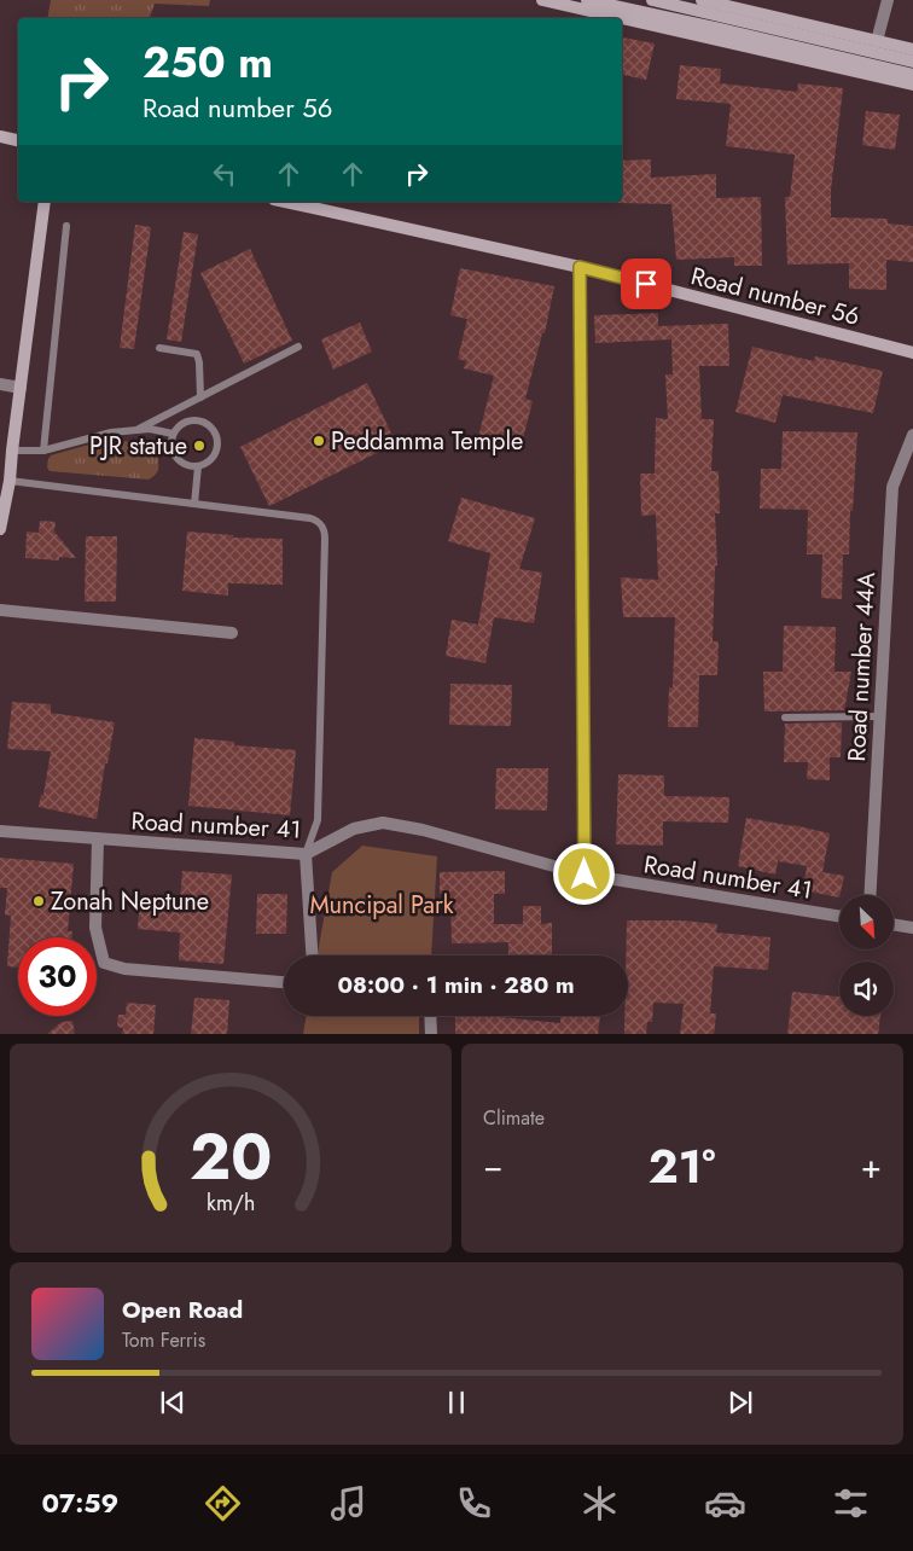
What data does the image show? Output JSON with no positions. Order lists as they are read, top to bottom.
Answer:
{
  "streets": {
    "main road": ["Road number 56"],
    "street": ["Road number 44A", "Road number 41"]
  },
  "parks": ["Muncipal Park"],
  "places": ["Peddamma Temple", "PJR statue", "Zonah Neptune"],
  "north": "bottom right",
  "page": {
    "turn": ["250 m", "Road number 56"],
    "limit": "30",
    "trip": "08:00 · 1 min · 280 m",
    "tile": "Climate",
    "heat": ["−", "21°", "+"],
    "song": ["Open Road", "Tom Ferris"],
    "tabs": "07:59",
    "gauge": ["20", "km/h"]
  }
}
